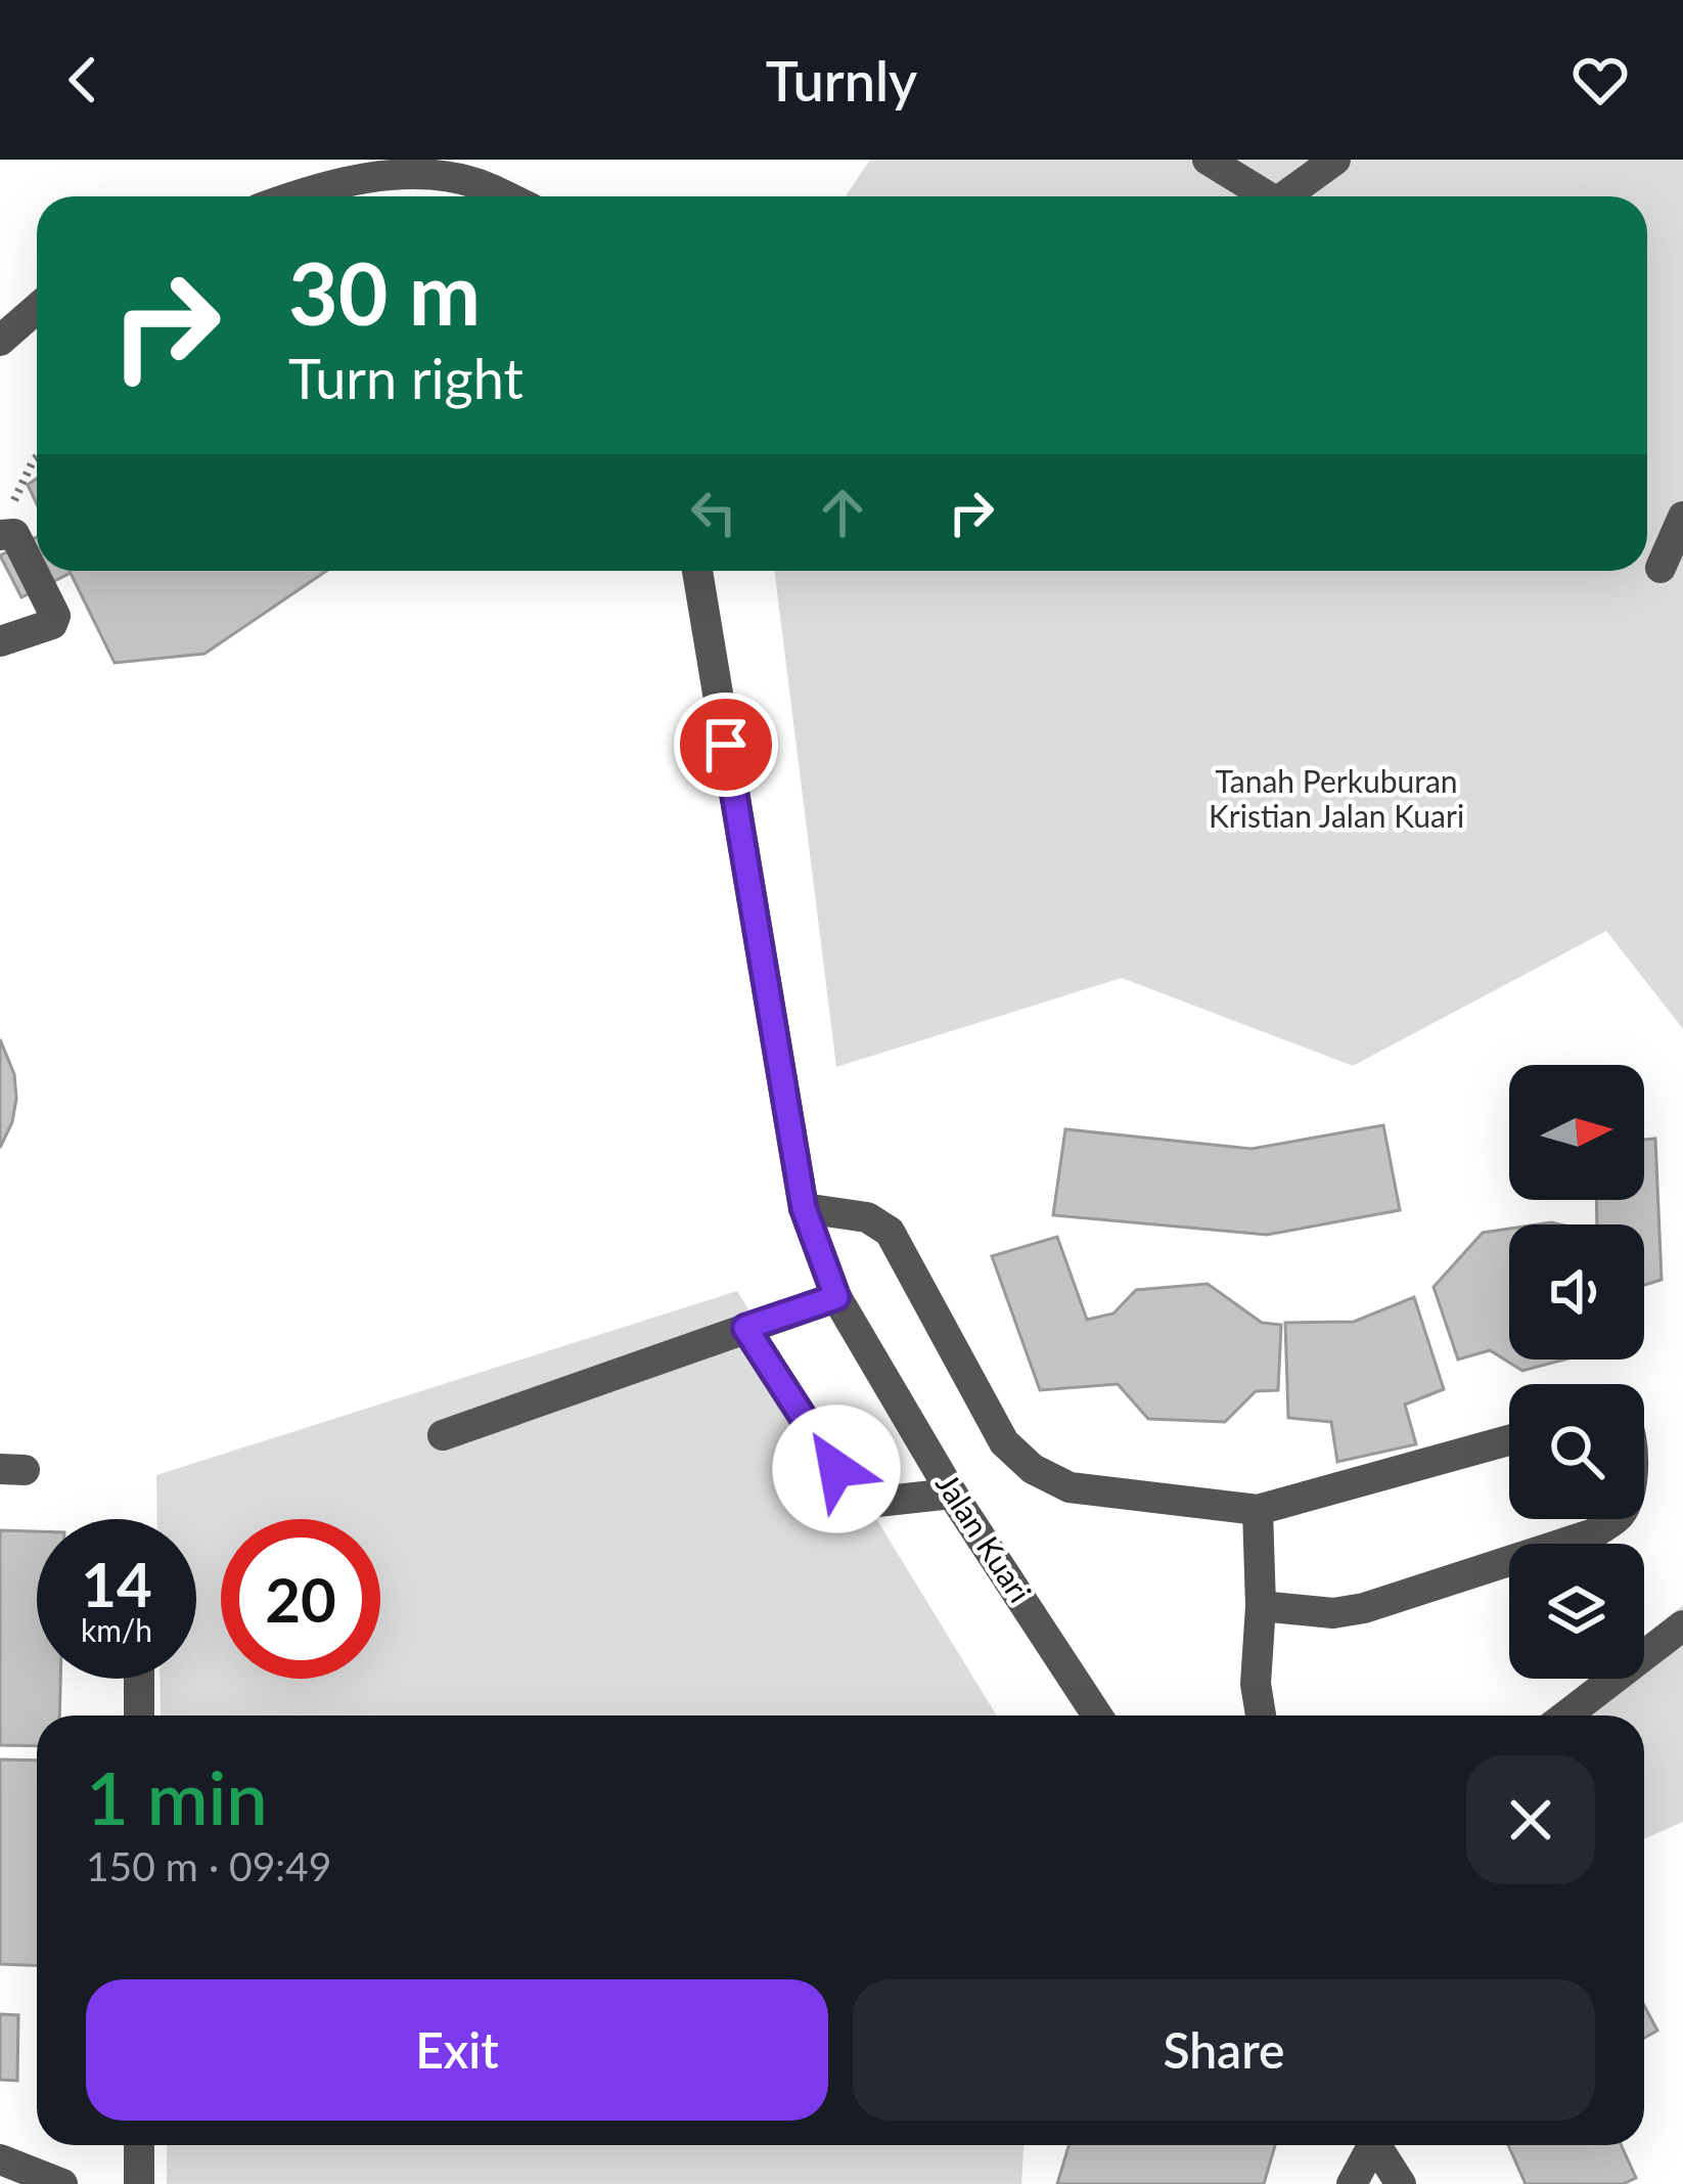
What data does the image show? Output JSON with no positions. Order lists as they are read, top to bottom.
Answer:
{
  "streets": {
    "street": ["Jalan Kuari"]
  },
  "parks": ["Tanah Perkuburan Kristian Jalan Kuari"],
  "north": "right",
  "page": {
    "header": "Turnly",
    "turn": ["30 m", "Turn right"],
    "speed": "14 km/h",
    "limit": "20",
    "heading": ["1 min", "150 m · 09:49"],
    "buttons": ["Exit", "Share"]
  }
}
